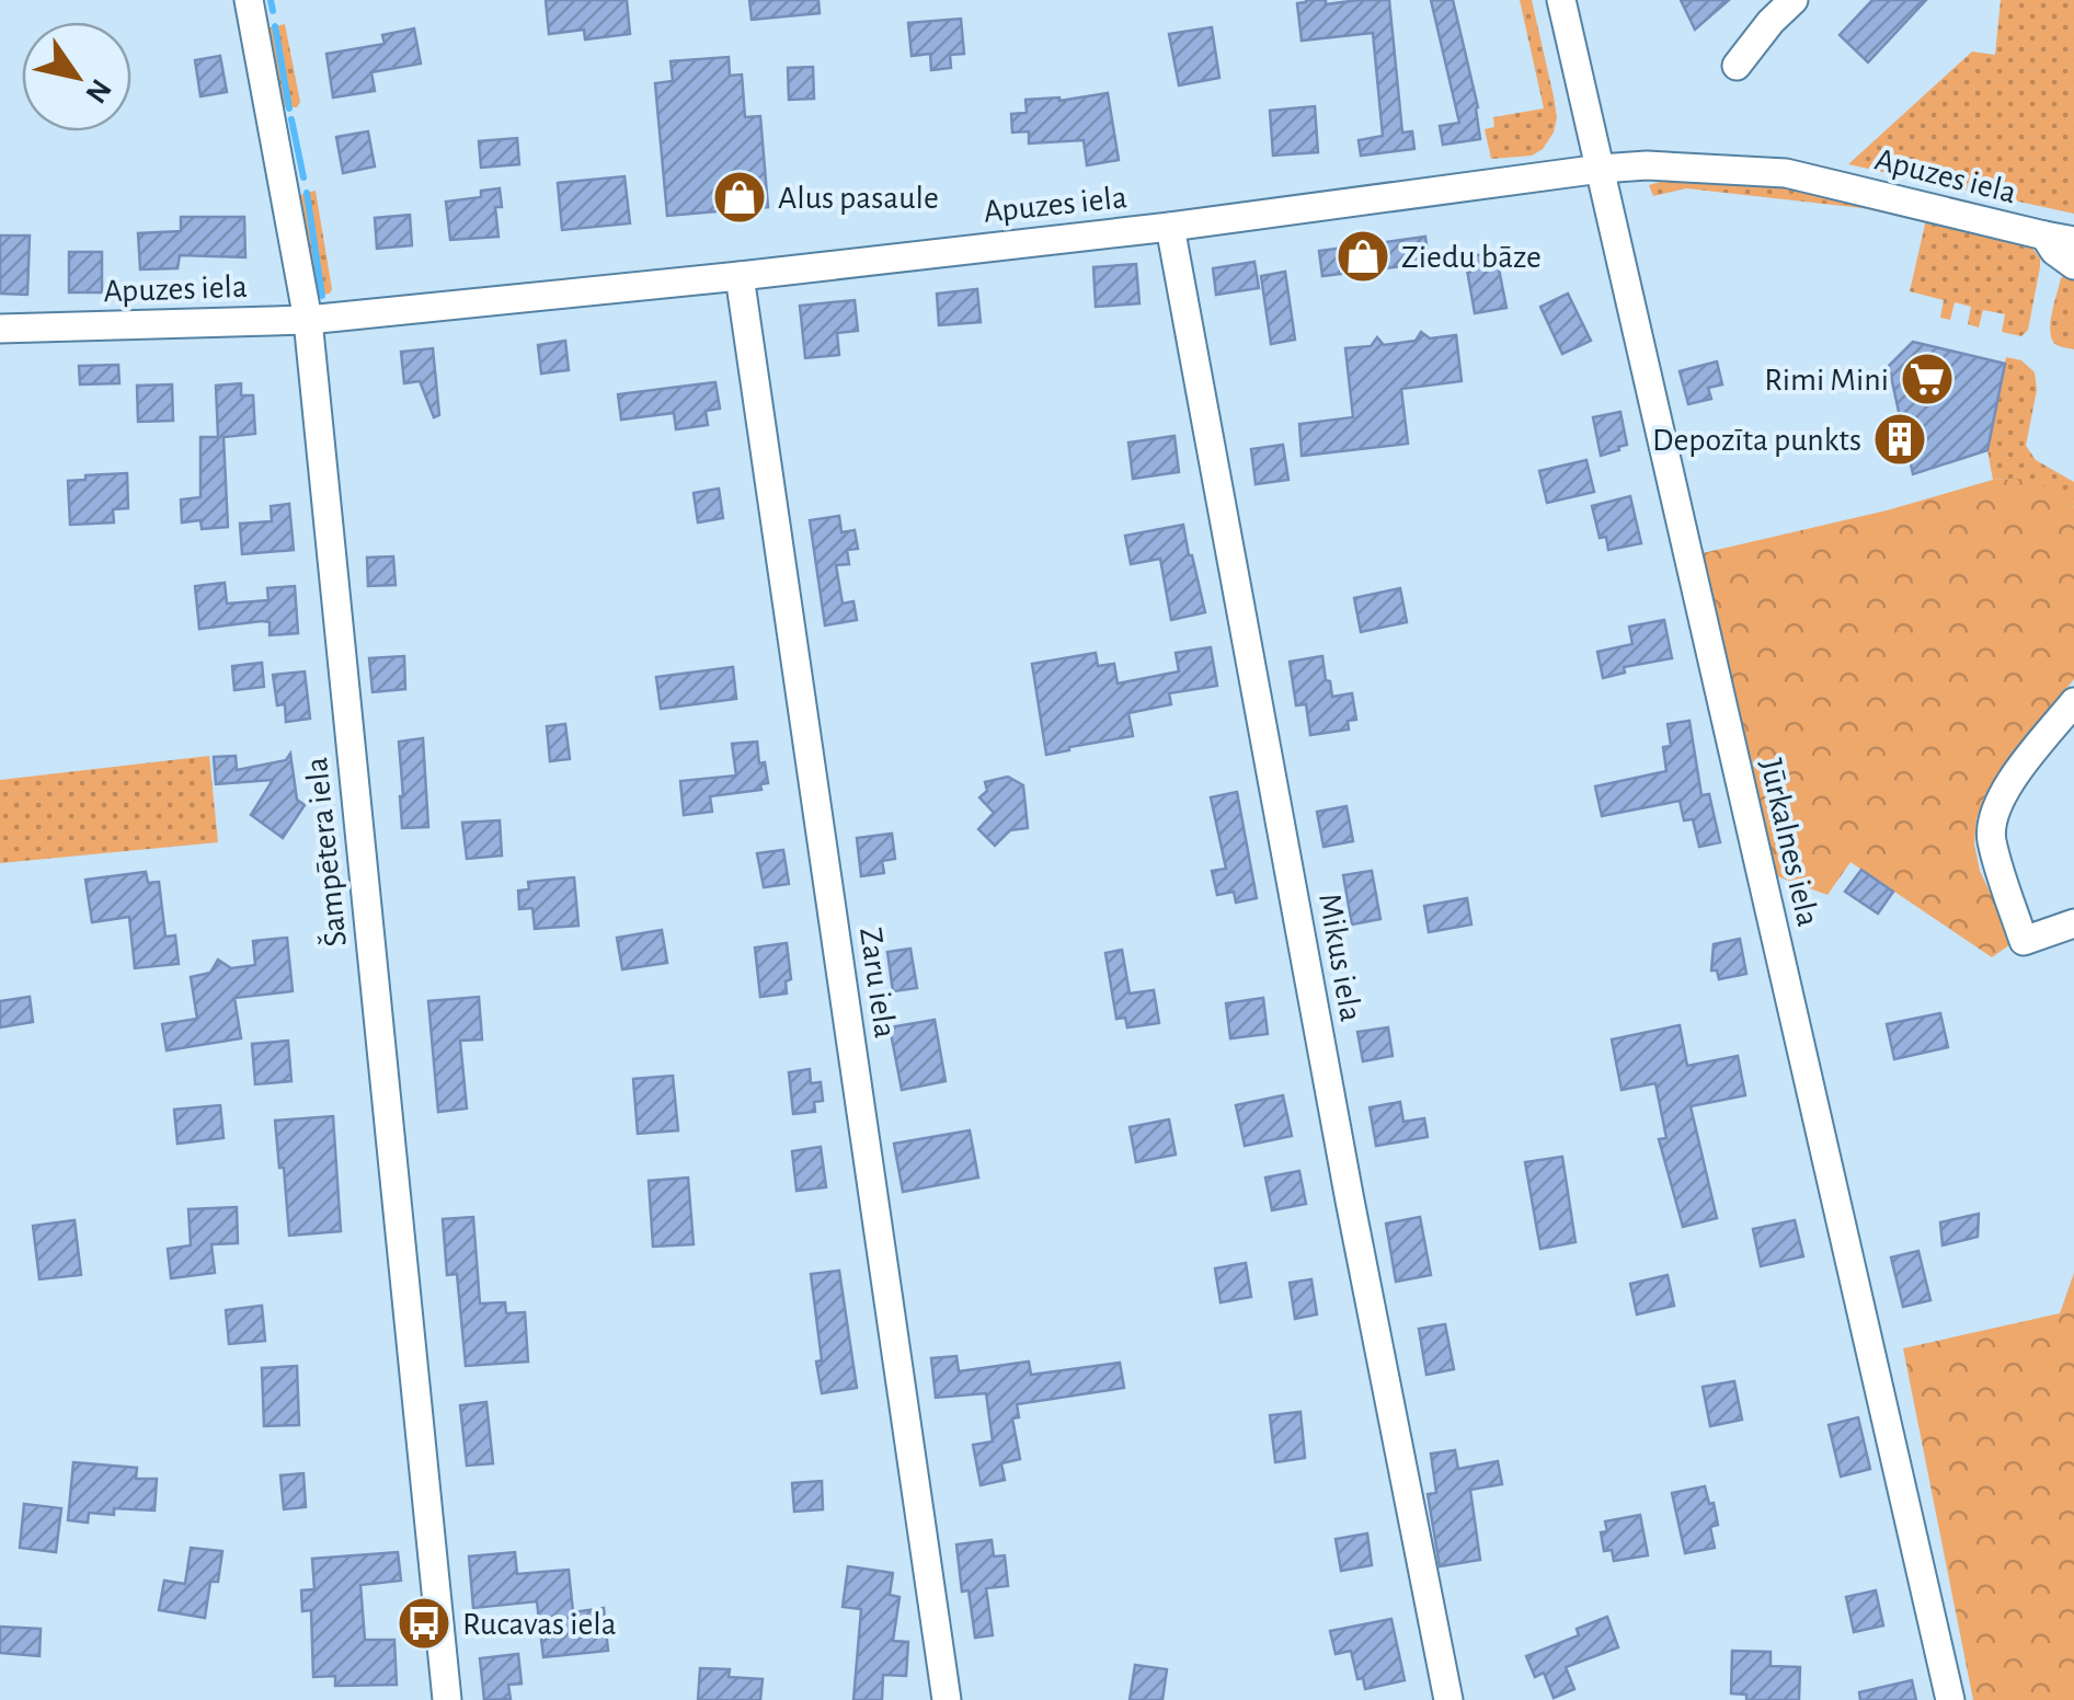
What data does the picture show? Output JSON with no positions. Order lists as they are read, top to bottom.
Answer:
{
  "streets": {
    "street": [
      "Apuzes iela",
      "Jūrkalnes iela",
      "Šampētera iela",
      "Mikus iela",
      "Zaru iela"
    ]
  },
  "crossings": [
    ["Apuzes iela", "Jūrkalnes iela"],
    ["Apuzes iela", "Šampētera iela"],
    ["Apuzes iela", "Mikus iela"],
    ["Apuzes iela", "Zaru iela"]
  ],
  "places": {
    "shop": ["Alus pasaule", "Ziedu bāze"],
    "supermarket": ["Rimi Mini"],
    "building": ["Depozīta punkts"],
    "bus stop": ["Rucavas iela"]
  },
  "north": "bottom right"
}
